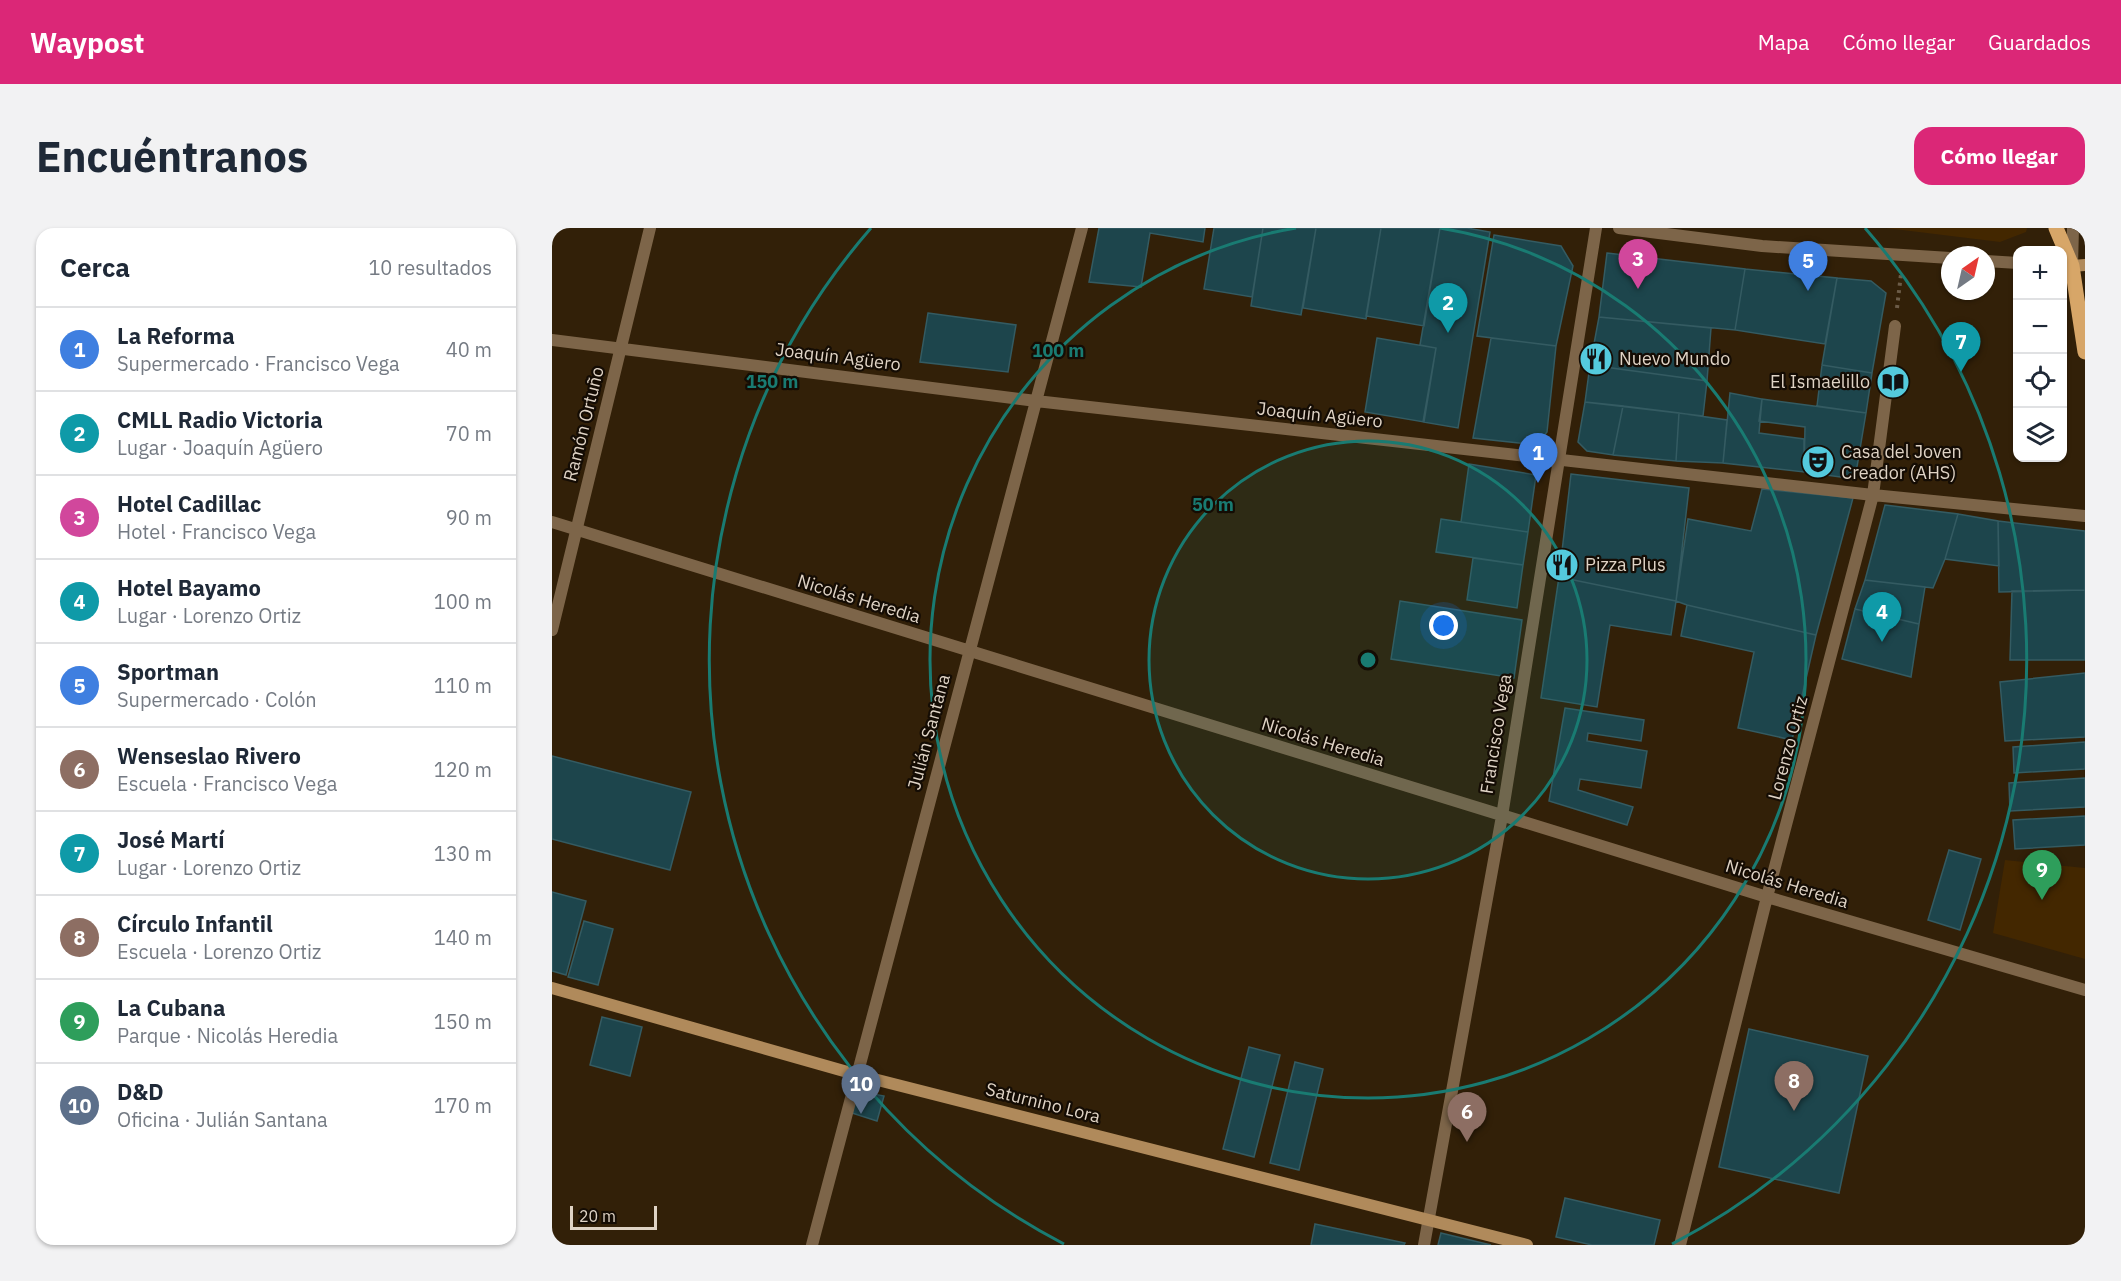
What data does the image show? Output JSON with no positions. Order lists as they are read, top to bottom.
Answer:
{
  "streets": {
    "street": [
      "Joaquín Agüero",
      "Ramón Ortuño",
      "Nicolás Heredia",
      "Julián Santana",
      "Francisco Vega",
      "Lorenzo Ortiz",
      "Saturnino Lora"
    ]
  },
  "crossings": [
    ["Joaquín Agüero", "Ramón Ortuño"],
    ["Joaquín Agüero", "Julián Santana"],
    ["Joaquín Agüero", "Francisco Vega"],
    ["Joaquín Agüero", "Lorenzo Ortiz"],
    ["Ramón Ortuño", "Nicolás Heredia"],
    ["Nicolás Heredia", "Julián Santana"],
    ["Nicolás Heredia", "Francisco Vega"],
    ["Nicolás Heredia", "Lorenzo Ortiz"],
    ["Julián Santana", "Saturnino Lora"],
    ["Francisco Vega", "Saturnino Lora"]
  ],
  "places": {
    "restaurant": ["Nuevo Mundo", "Pizza Plus"],
    "library": ["El Ismaelillo"],
    "theatre": ["Casa del Joven Creador (AHS)"]
  },
  "scale_bar": "20 m",
  "north": "top right",
  "page": {
    "header": "Waypost",
    "nav": ["Mapa", "Cómo llegar", "Guardados"],
    "buttons": "Cómo llegar",
    "title": "Encuéntranos",
    "heading": ["Cerca", "10 resultados"],
    "pins": [
      "3",
      "5",
      "2",
      "7",
      "1",
      "4",
      "9",
      "8",
      "10",
      "6"
    ],
    "map_buttons": ["+", "−"],
    "list": [
      {
        "mark": "1",
        "name": "La Reforma",
        "note": "Supermercado · Francisco Vega",
        "value": "40 m"
      },
      {
        "mark": "2",
        "name": "CMLL Radio Victoria",
        "note": "Lugar · Joaquín Agüero",
        "value": "70 m"
      },
      {
        "mark": "3",
        "name": "Hotel Cadillac",
        "note": "Hotel · Francisco Vega",
        "value": "90 m"
      },
      {
        "mark": "4",
        "name": "Hotel Bayamo",
        "note": "Lugar · Lorenzo Ortiz",
        "value": "100 m"
      },
      {
        "mark": "5",
        "name": "Sportman",
        "note": "Supermercado · Colón",
        "value": "110 m"
      },
      {
        "mark": "6",
        "name": "Wenseslao Rivero",
        "note": "Escuela · Francisco Vega",
        "value": "120 m"
      },
      {
        "mark": "7",
        "name": "José Martí",
        "note": "Lugar · Lorenzo Ortiz",
        "value": "130 m"
      },
      {
        "mark": "8",
        "name": "Círculo Infantil",
        "note": "Escuela · Lorenzo Ortiz",
        "value": "140 m"
      },
      {
        "mark": "9",
        "name": "La Cubana",
        "note": "Parque · Nicolás Heredia",
        "value": "150 m"
      },
      {
        "mark": "10",
        "name": "D&D",
        "note": "Oficina · Julián Santana",
        "value": "170 m"
      }
    ],
    "scale": "20 m"
  },
  "rings": ["100 m", "150 m", "50 m"]
}
